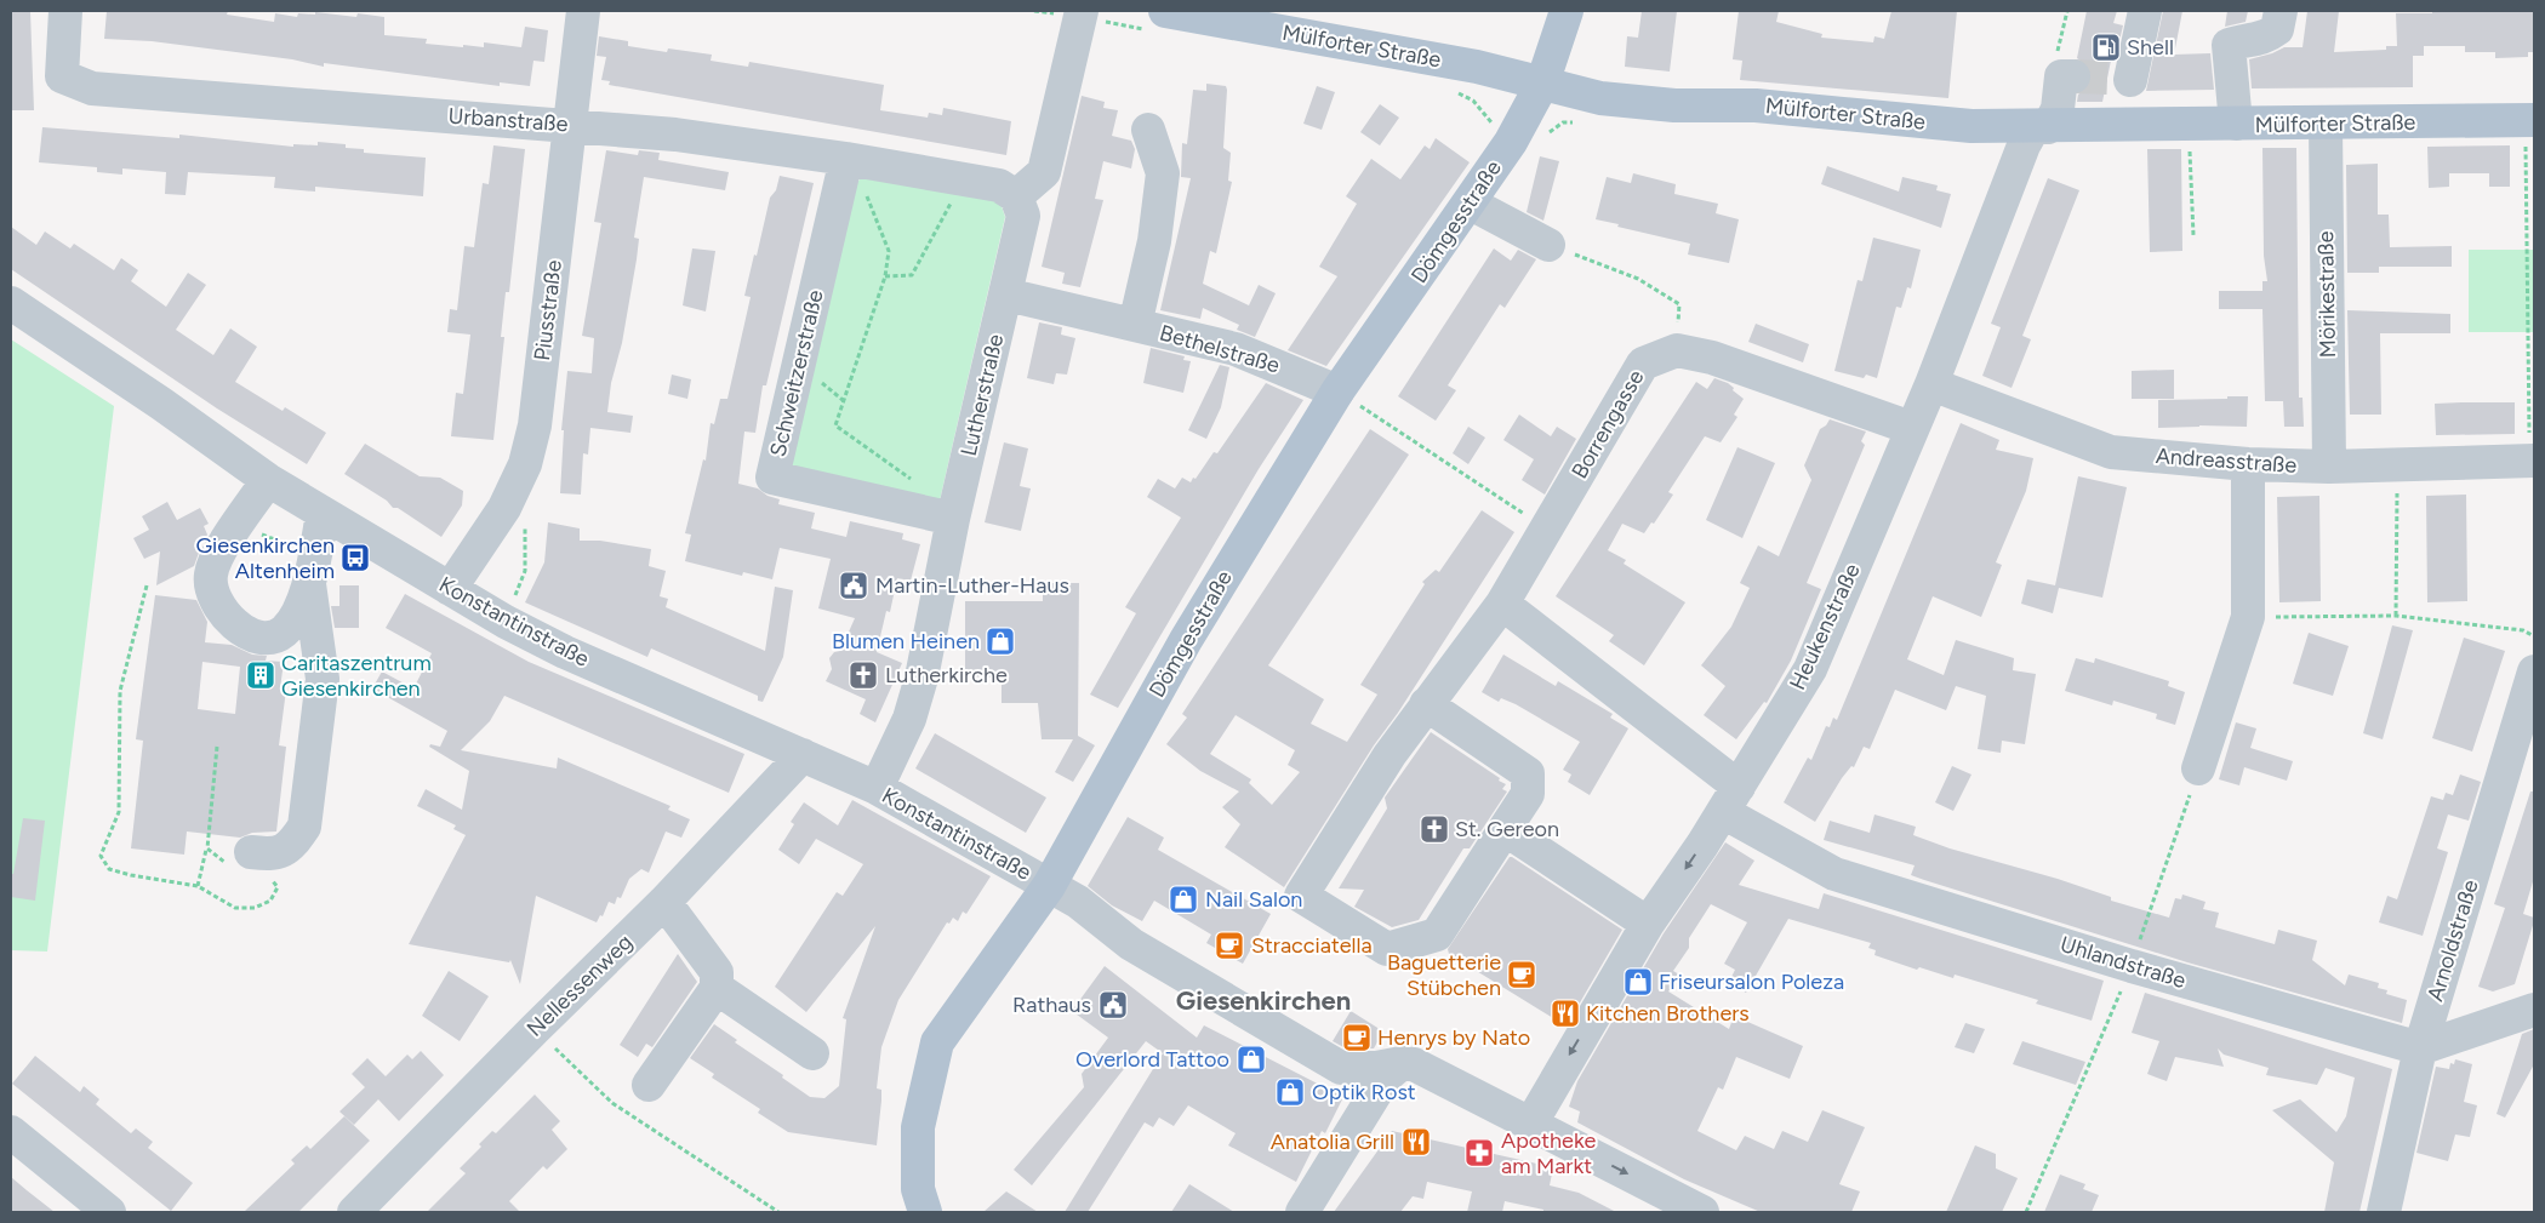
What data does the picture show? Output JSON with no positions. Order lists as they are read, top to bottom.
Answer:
{
  "streets": {
    "main road": ["Mülforter Straße", "Dömgesstraße"],
    "street": [
      "Urbanstraße",
      "Mörikestraße",
      "Piusstraße",
      "Bethelstraße",
      "Schweitzerstraße",
      "Lutherstraße",
      "Borrengasse",
      "Andreasstraße",
      "Konstantinstraße",
      "Heukenstraße",
      "Arnoldstraße",
      "Uhlandstraße",
      "Nellessenweg"
    ]
  },
  "crossings": [
    ["Mülforter Straße", "Dömgesstraße"],
    ["Mülforter Straße", "Mörikestraße"],
    ["Mülforter Straße", "Heukenstraße"],
    ["Urbanstraße", "Piusstraße"],
    ["Urbanstraße", "Schweitzerstraße"],
    ["Urbanstraße", "Lutherstraße"],
    ["Dömgesstraße", "Bethelstraße"],
    ["Dömgesstraße", "Konstantinstraße"],
    ["Mörikestraße", "Andreasstraße"],
    ["Piusstraße", "Konstantinstraße"],
    ["Bethelstraße", "Lutherstraße"],
    ["Schweitzerstraße", "Lutherstraße"],
    ["Lutherstraße", "Konstantinstraße"],
    ["Andreasstraße", "Heukenstraße"],
    ["Konstantinstraße", "Nellessenweg"],
    ["Heukenstraße", "Uhlandstraße"],
    ["Arnoldstraße", "Uhlandstraße"]
  ],
  "districts": ["Giesenkirchen"],
  "places": {
    "fuel station": ["Shell"],
    "bus stop": ["Giesenkirchen Altenheim"],
    "public building": ["Martin-Luther-Haus", "Rathaus"],
    "shop": [
      "Blumen Heinen",
      "Nail Salon",
      "Friseursalon Poleza",
      "Overlord Tattoo",
      "Optik Rost"
    ],
    "building": ["Caritaszentrum Giesenkirchen"],
    "church": ["Lutherkirche", "St. Gereon"],
    "cafe": ["Stracciatella", "Baguetterie Stübchen", "Henrys by Nato"],
    "restaurant": ["Kitchen Brothers", "Anatolia Grill"],
    "pharmacy": ["Apotheke am Markt"]
  }
}
